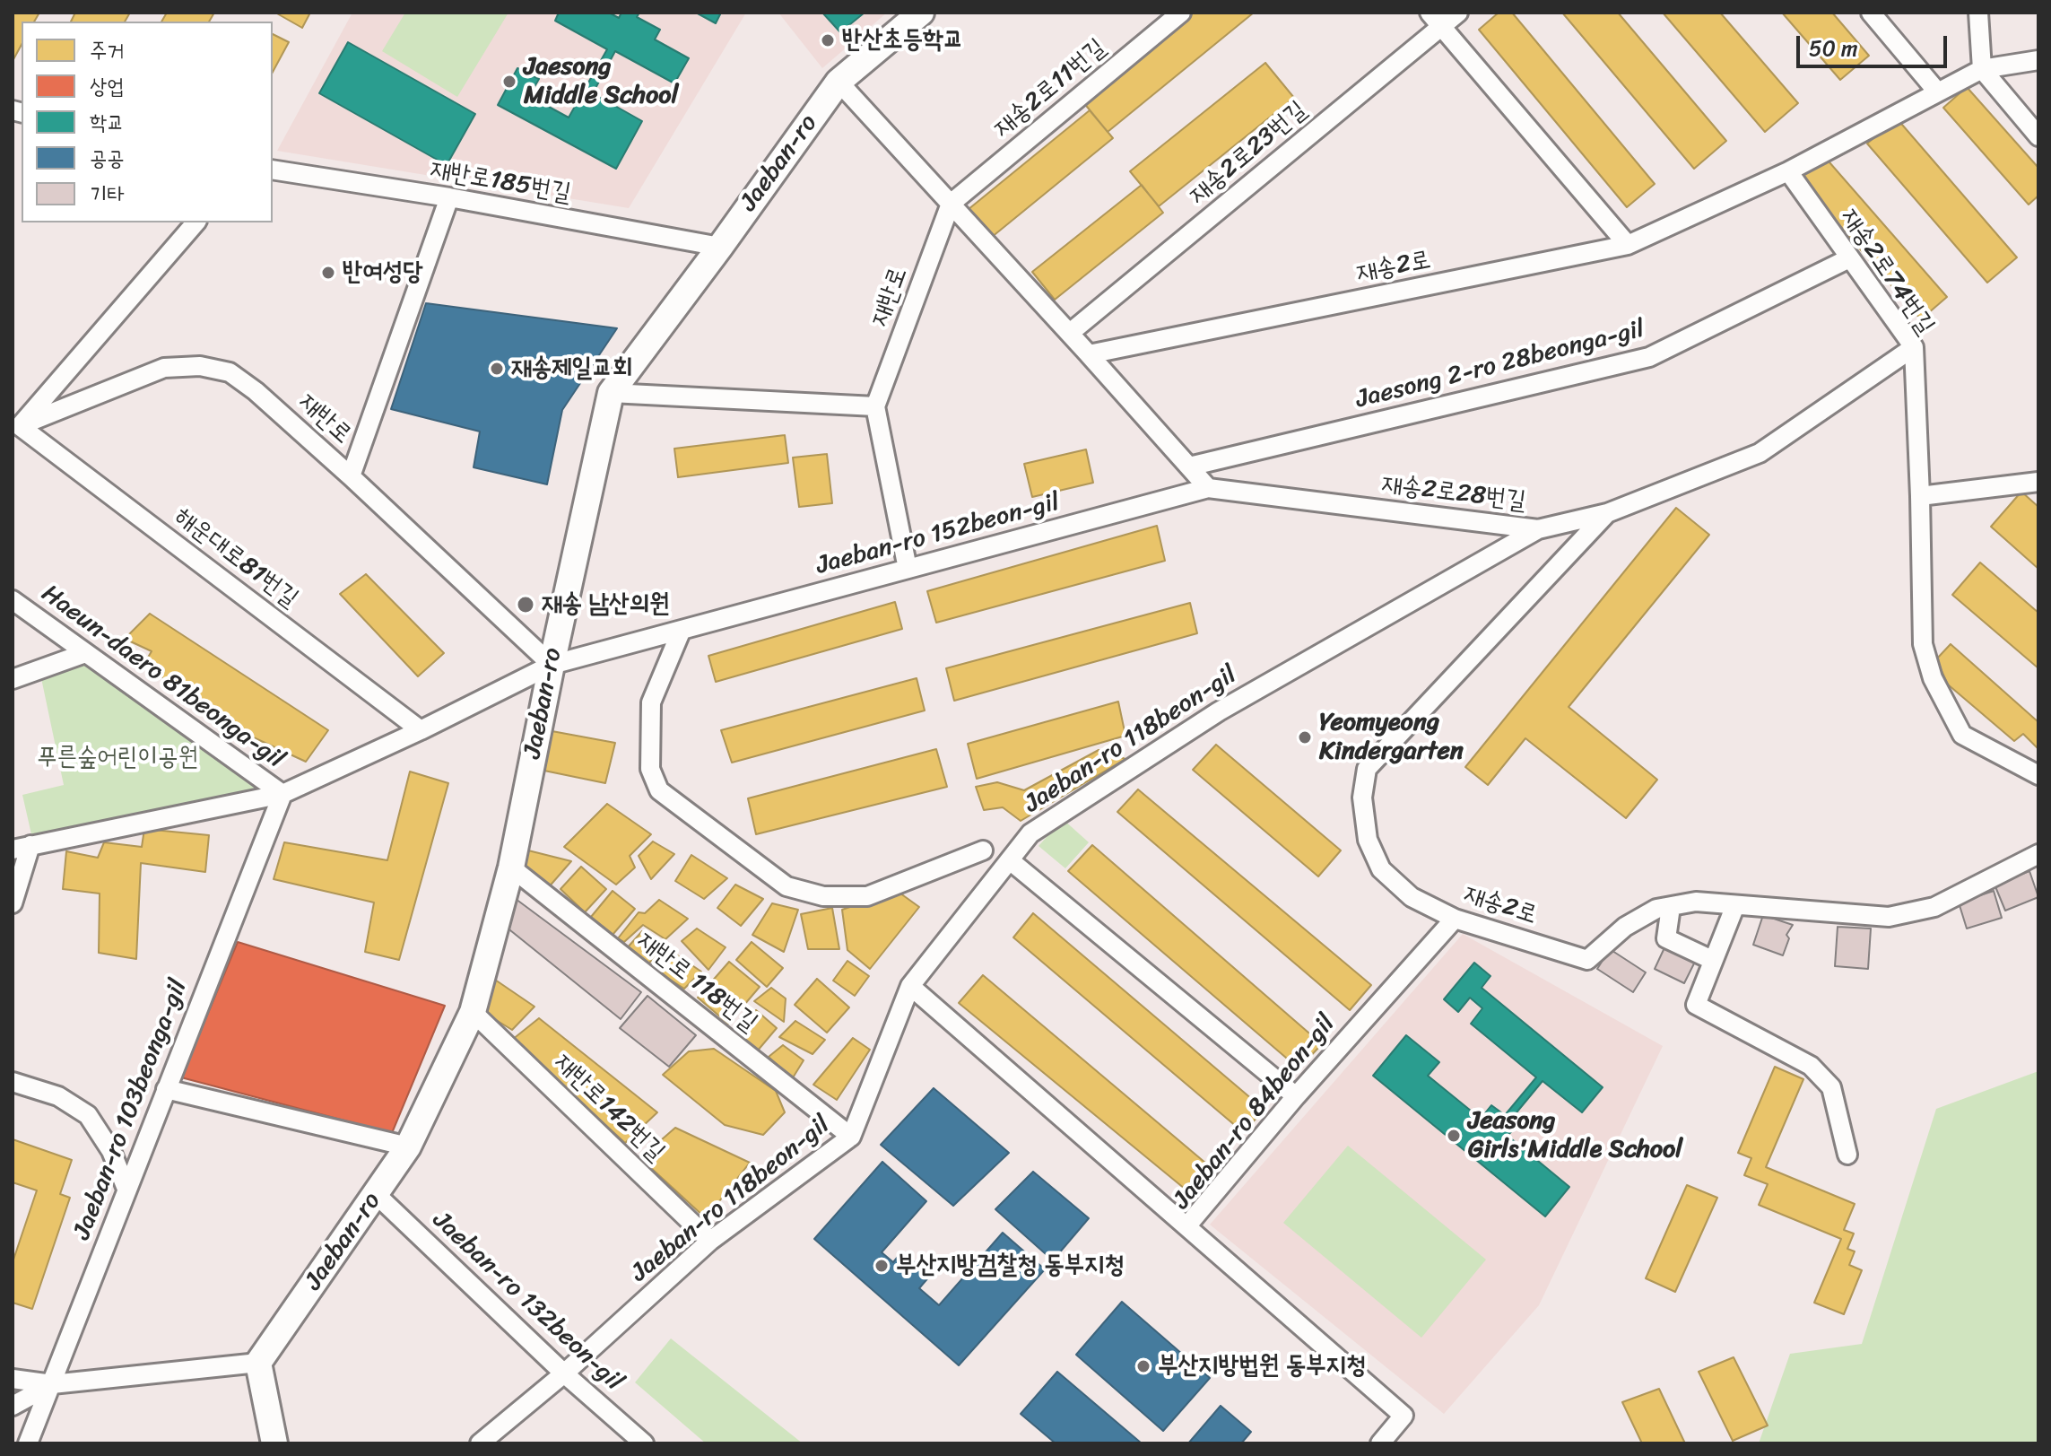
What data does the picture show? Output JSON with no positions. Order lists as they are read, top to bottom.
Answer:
{
  "streets": {
    "main road": ["Jaeban-ro"],
    "street": [
      "재송2로11번길",
      "재송2로23번길",
      "재반로185번길",
      "재송2로",
      "재송2로74번길",
      "재반로",
      "Jaesong 2-ro 28beonga-gil",
      "재송2로28번길",
      "Jaeban-ro 152beon-gil",
      "해운대로81번길",
      "Haeun-daero 81beonga-gil",
      "Jaeban-ro 118beon-gil",
      "재반로 118번길",
      "재반로142번길",
      "Jaeban-ro 103beonga-gil",
      "Jaeban-ro 84beon-gil",
      "Jaeban-ro 132beon-gil"
    ]
  },
  "crossings": [
    ["재송2로11번길", "재반로"],
    ["Jaeban-ro", "재반로185번길"],
    ["Jaeban-ro", "재반로"],
    ["Jaeban-ro", "Jaeban-ro 152beon-gil"],
    ["Jaeban-ro", "재반로 118번길"],
    ["Jaeban-ro", "재반로142번길"],
    ["Jaeban-ro", "Jaeban-ro 132beon-gil"],
    ["재송2로", "재송2로74번길"],
    ["재송2로", "재송2로28번길"],
    ["재송2로", "Jaeban-ro 84beon-gil"],
    ["재송2로74번길", "Jaesong 2-ro 28beonga-gil"],
    ["재송2로74번길", "재송2로28번길"],
    ["재반로", "Jaeban-ro 152beon-gil"],
    ["재반로", "해운대로81번길"],
    ["재송2로28번길", "Jaeban-ro 152beon-gil"],
    ["재송2로28번길", "Jaeban-ro 118beon-gil"],
    ["Jaeban-ro 152beon-gil", "해운대로81번길"],
    ["Jaeban-ro 152beon-gil", "Haeun-daero 81beonga-gil"],
    ["Jaeban-ro 152beon-gil", "Jaeban-ro 103beonga-gil"],
    ["Haeun-daero 81beonga-gil", "Jaeban-ro 103beonga-gil"],
    ["Jaeban-ro 118beon-gil", "재반로 118번길"],
    ["Jaeban-ro 118beon-gil", "재반로142번길"],
    ["Jaeban-ro 118beon-gil", "Jaeban-ro 132beon-gil"]
  ],
  "parks": ["푸른숲어린이공원"],
  "places": [
    "반산초등학교",
    "Jaesong Middle School",
    "반여성당",
    "재송제일교회",
    "재송 남산의원",
    "Yeomyeong Kindergarten",
    "Jeasong Girls'Middle School",
    "부산지방검찰청 동부지청",
    "부산지방법원 동부지청"
  ],
  "legend": [
    "주거",
    "상업",
    "학교",
    "공공",
    "기타"
  ],
  "scale_bar": "50 m"
}
